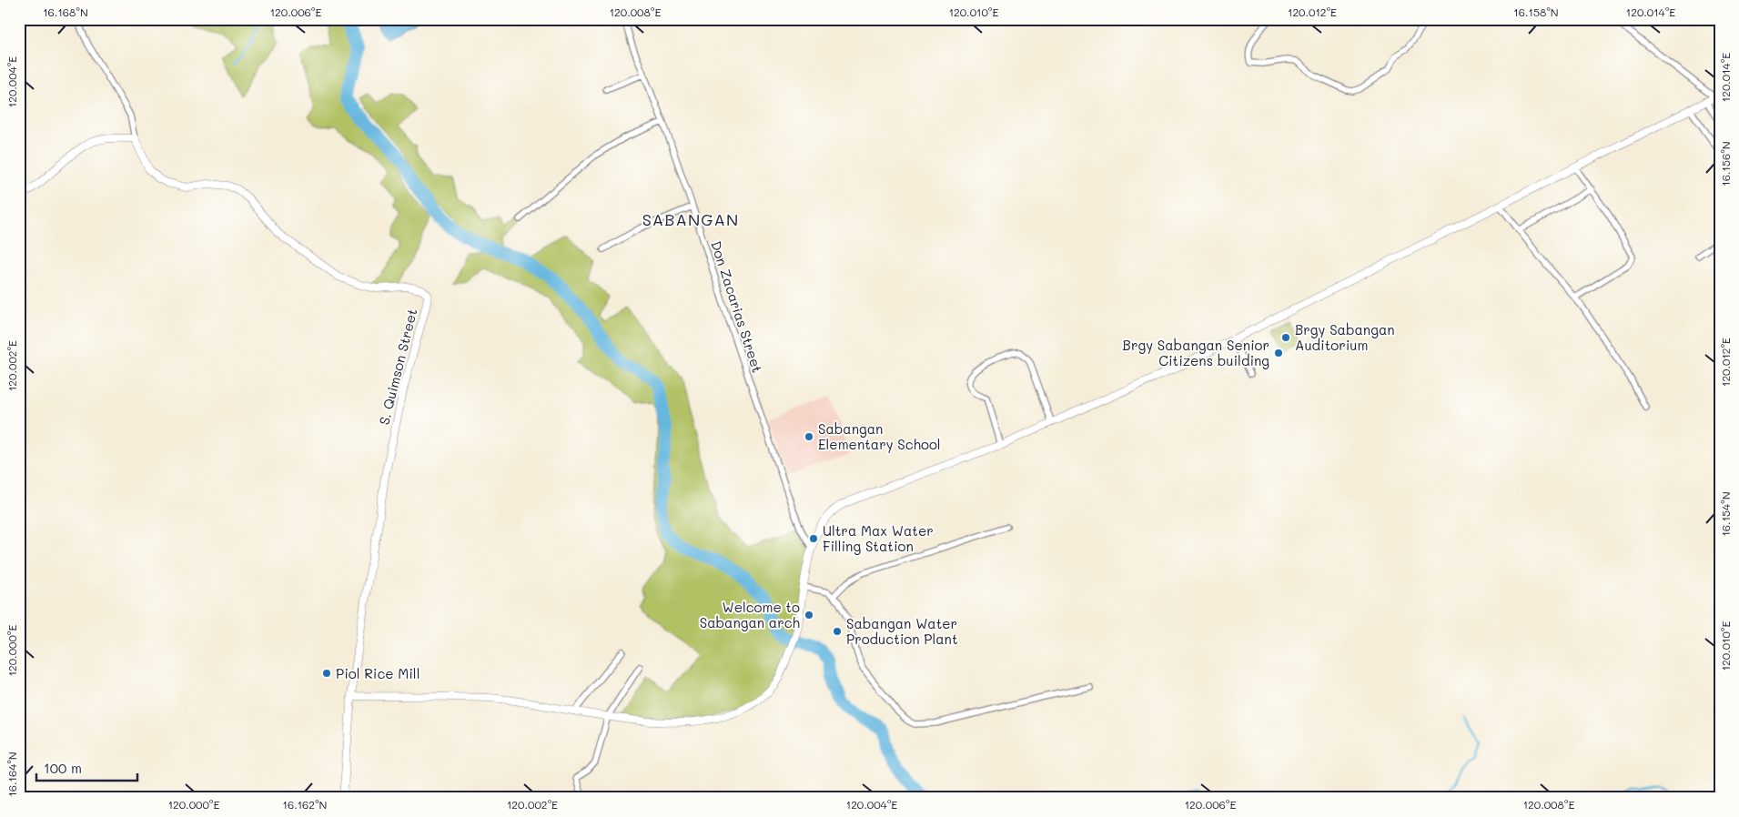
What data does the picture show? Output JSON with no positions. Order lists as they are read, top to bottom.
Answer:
{
  "streets": {
    "street": ["Don Zacarias Street", "S. Quimson Street"]
  },
  "districts": ["SABANGAN"],
  "places": [
    "Brgy Sabangan Auditorium",
    "Brgy Sabangan Senior Citizens building",
    "Sabangan Elementary School",
    "Ultra Max Water Filling Station",
    "Welcome to Sabangan arch",
    "Sabangan Water Production Plant",
    "Piol Rice Mill"
  ],
  "scale_bar": "100 m",
  "coordinates": [
    "16.168°N",
    "120.006°E",
    "120.008°E",
    "120.010°E",
    "120.012°E",
    "16.158°N",
    "120.014°E",
    "120.004°E",
    "16.156°N",
    "120.002°E",
    "16.154°N",
    "120.000°E",
    "16.164°N",
    "16.162°N"
  ]
}
